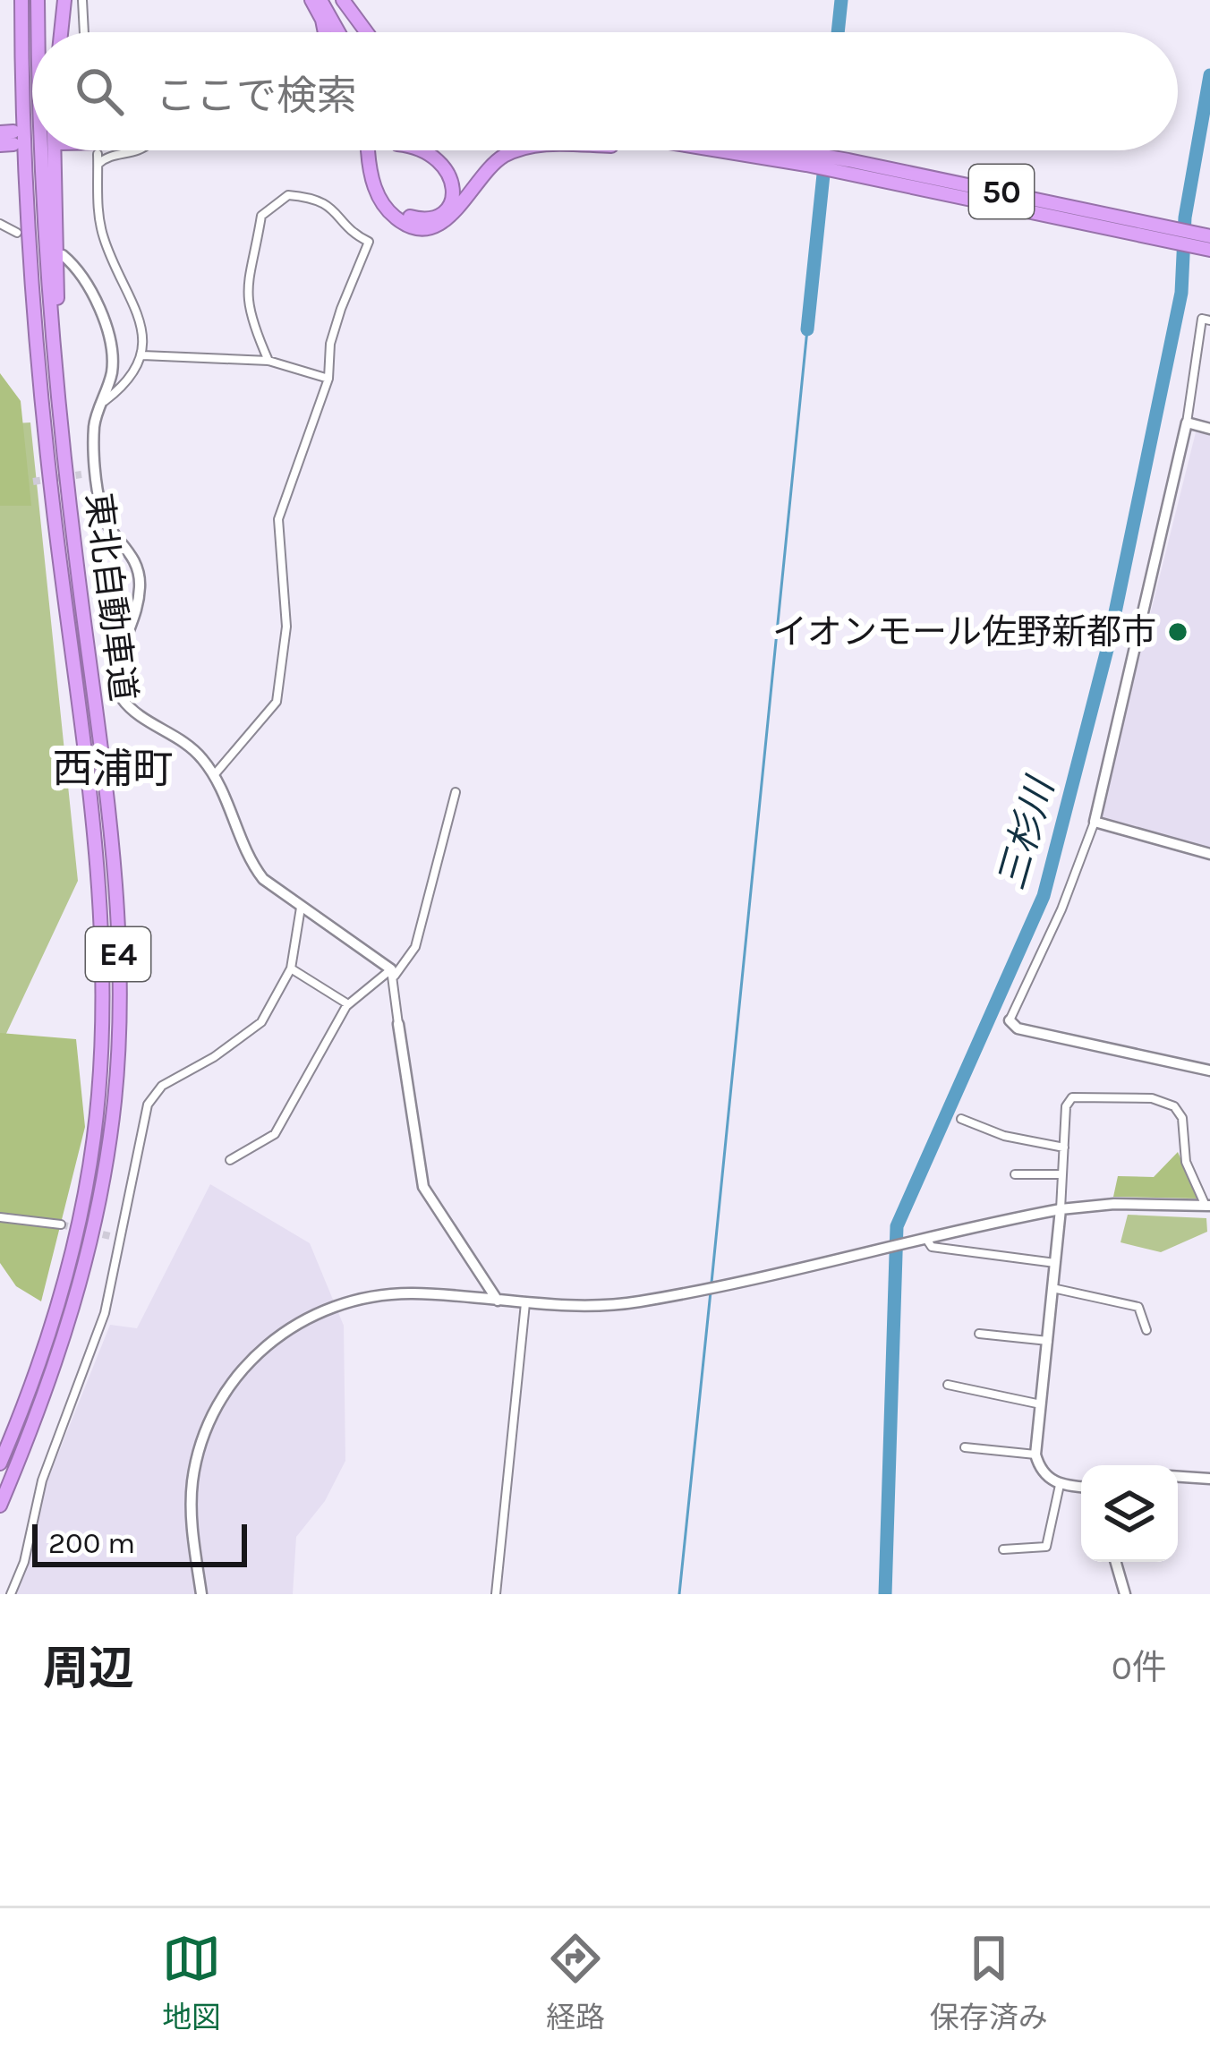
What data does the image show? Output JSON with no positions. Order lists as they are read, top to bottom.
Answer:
{
  "streets": {
    "highway": ["50", "東北自動車道", "E4"]
  },
  "districts": ["西浦町"],
  "water": ["三杉川"],
  "places": ["イオンモール佐野新都市"],
  "scale_bar": "200 m",
  "page": {
    "search": "ここで検索",
    "scale": "200 m",
    "heading": ["周辺", "0件"],
    "nav": ["地図", "経路", "保存済み"]
  }
}
